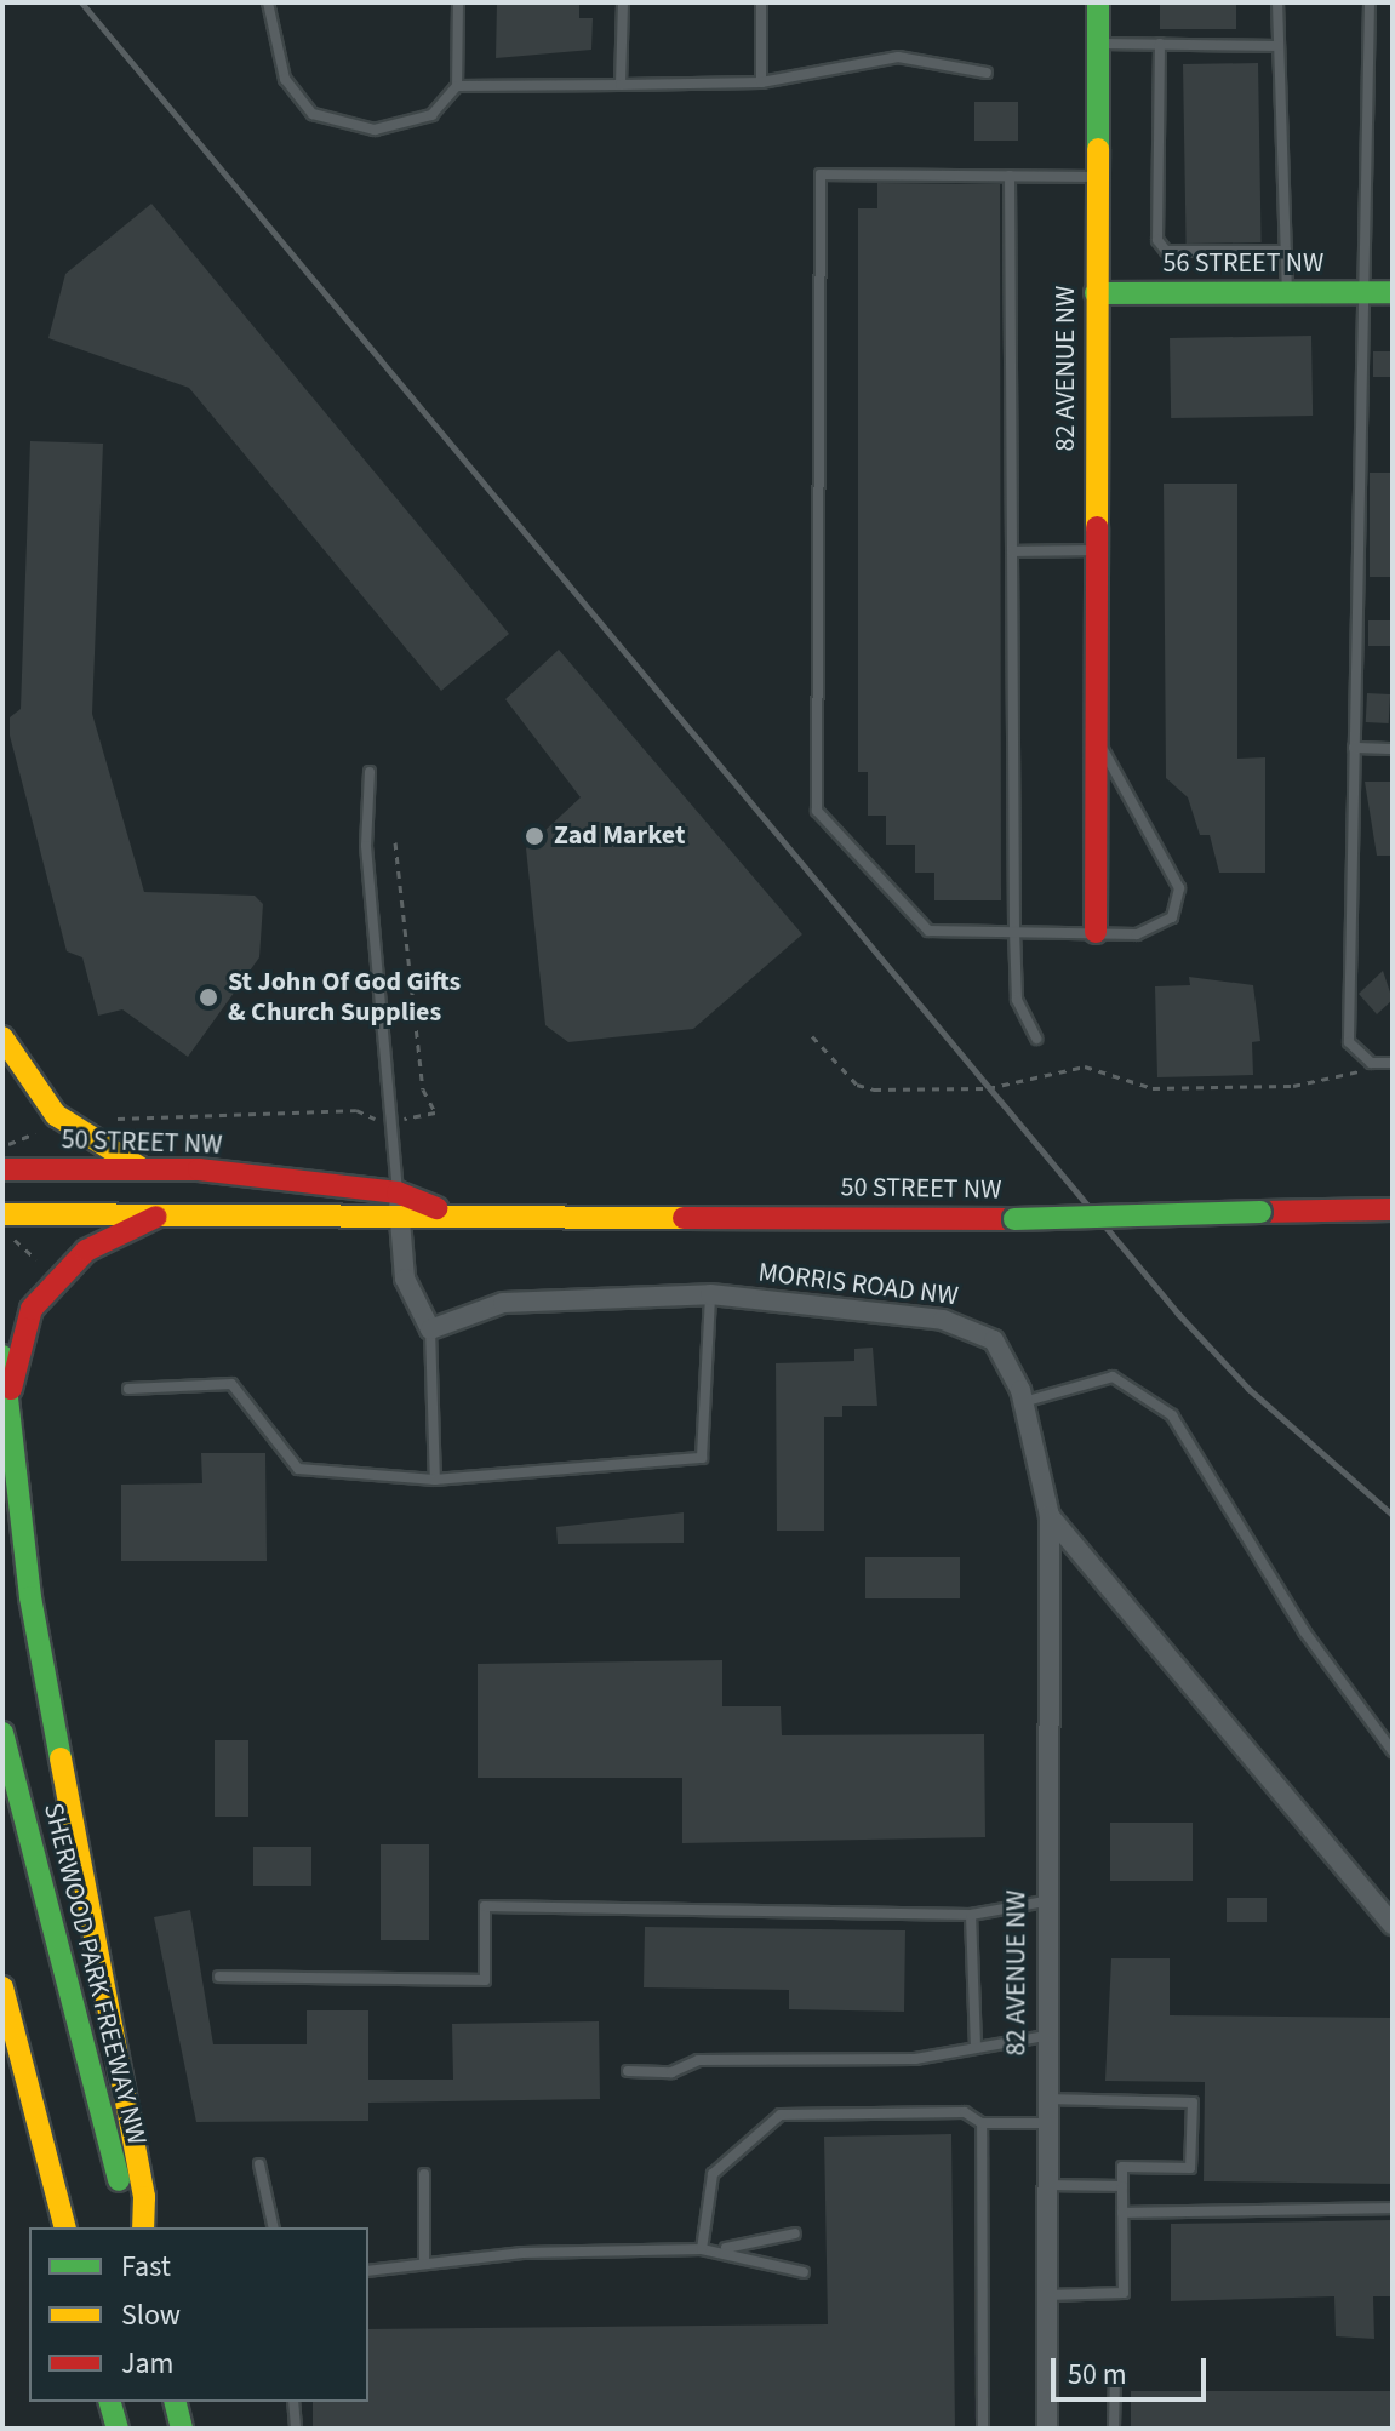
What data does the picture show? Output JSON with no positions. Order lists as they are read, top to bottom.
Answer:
{
  "streets": {
    "main road": [
      "56 STREET NW",
      "82 AVENUE NW",
      "50 STREET NW",
      "SHERWOOD PARK FREEWAY NW"
    ],
    "street": ["MORRIS ROAD NW"]
  },
  "crossings": [
    ["56 STREET NW", "82 AVENUE NW"],
    ["82 AVENUE NW", "MORRIS ROAD NW"]
  ],
  "places": ["Zad Market", "St John Of God Gifts & Church Supplies"],
  "legend": ["Fast", "Slow", "Jam"],
  "scale_bar": "50 m"
}
